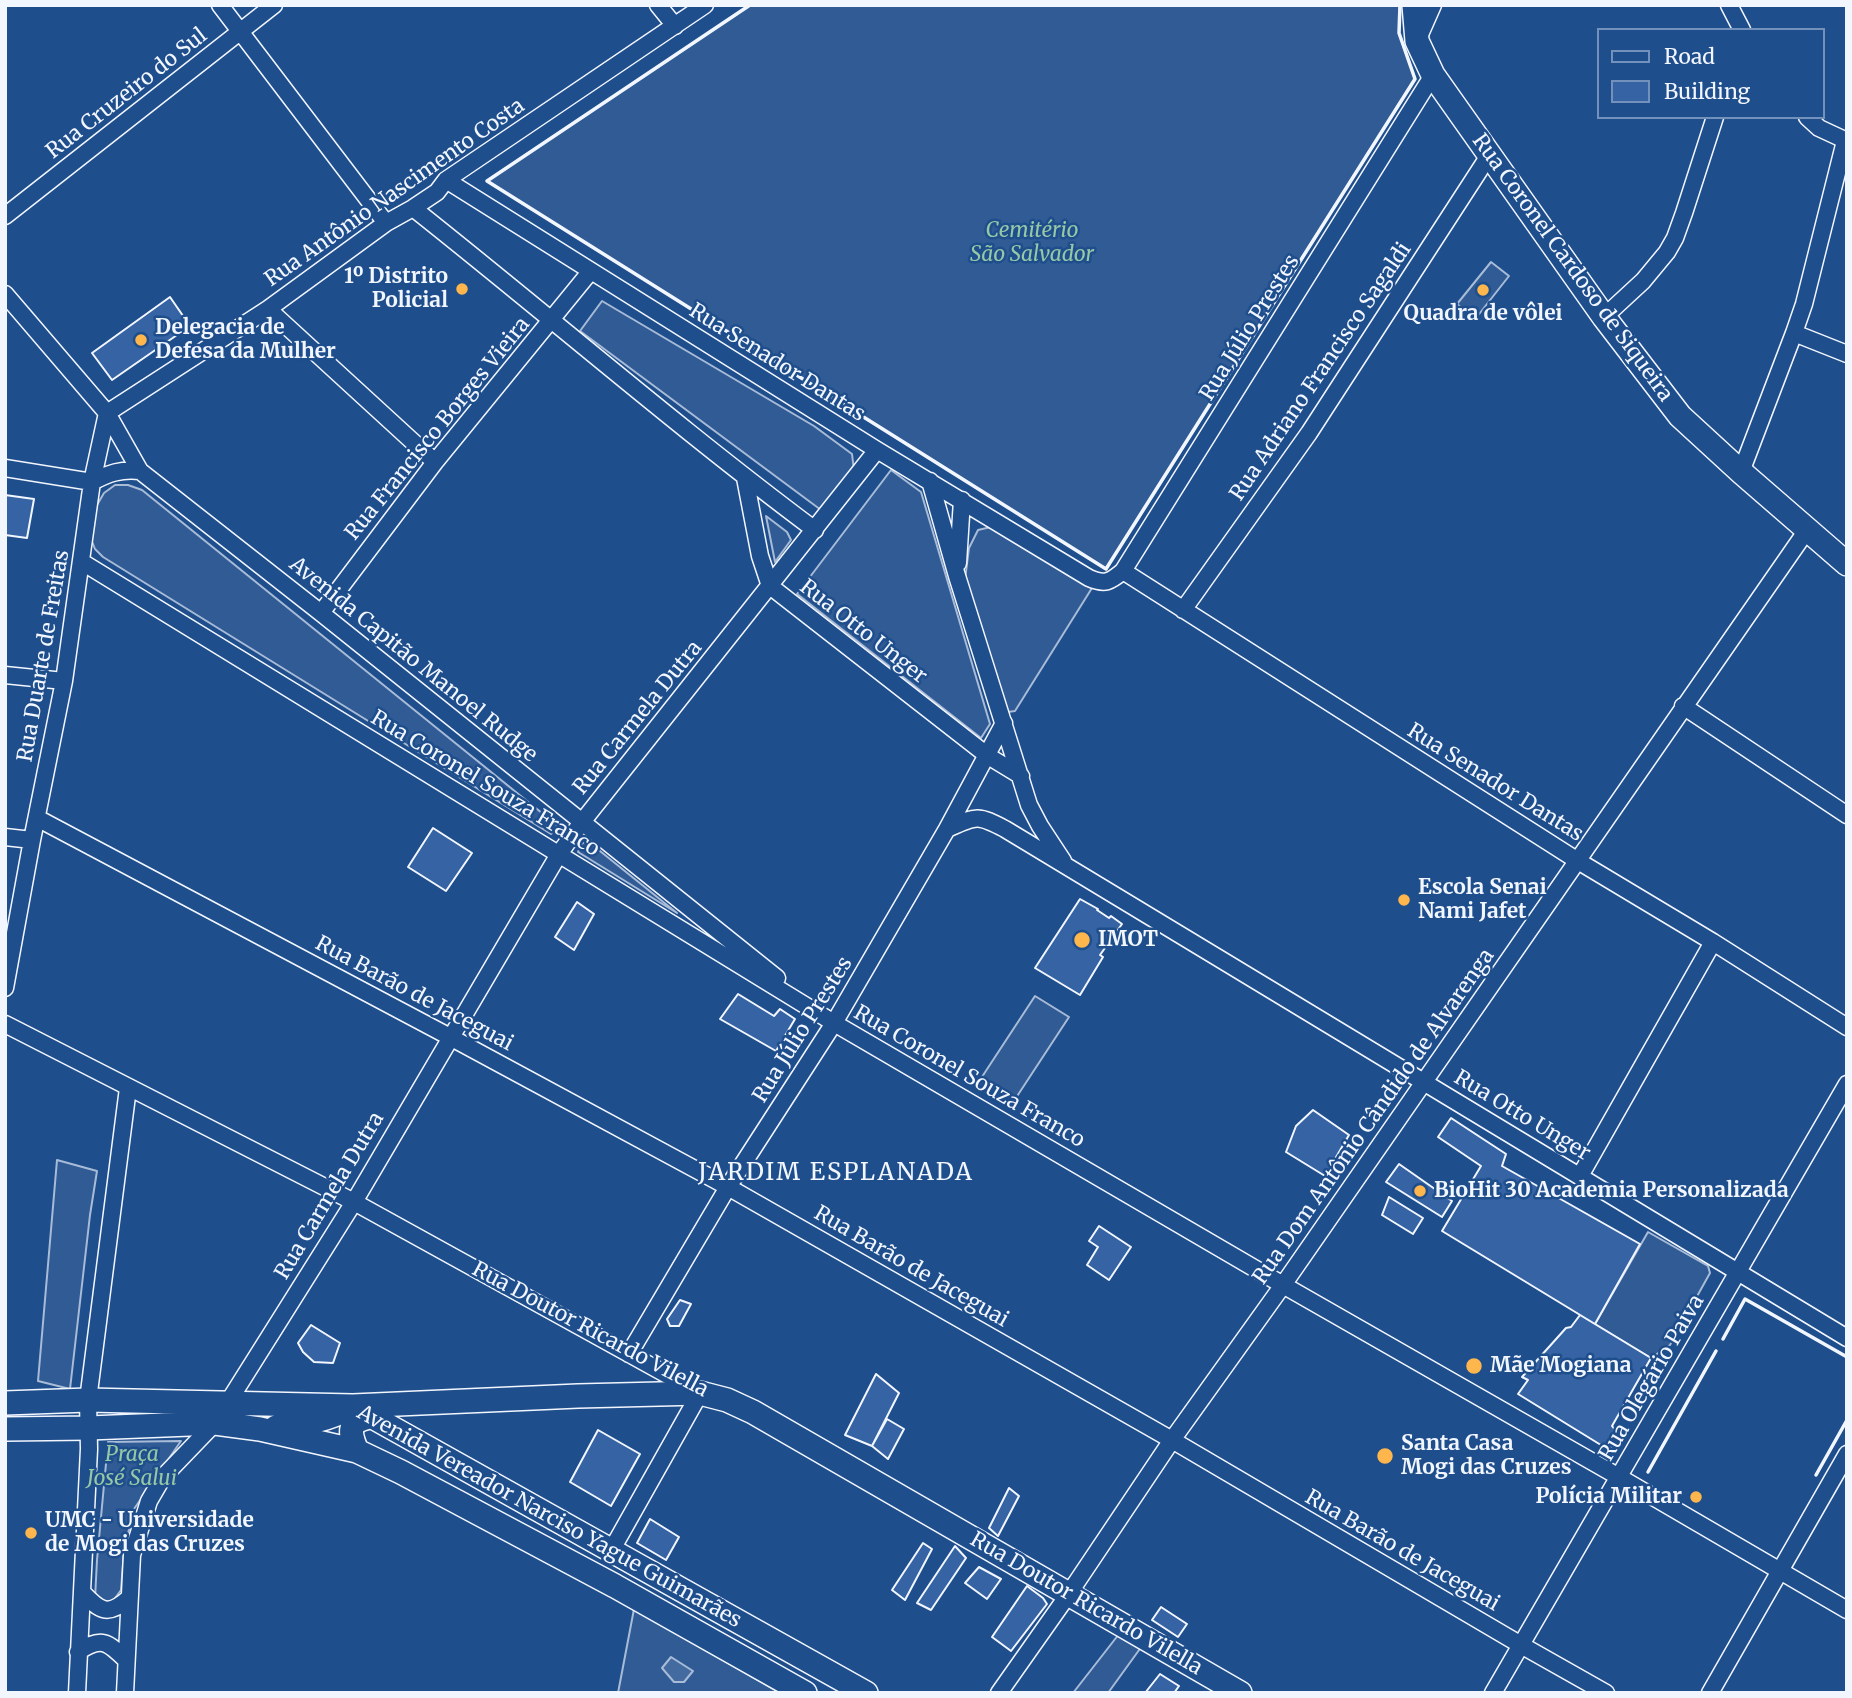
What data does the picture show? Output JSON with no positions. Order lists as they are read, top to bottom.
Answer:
{
  "streets": {
    "main road": ["Rua Coronel Cardoso de Siqueira", "Rua Doutor Ricardo Vilella", "Avenida Vereador Narciso Yague Guimarães"],
    "street": [
      "Rua Cruzeiro do Sul",
      "Rua Antônio Nascimento Costa",
      "Rua Júlio Prestes",
      "Rua Senador Dantas",
      "Rua Adriano Francisco Sagaldi",
      "Rua Francisco Borges Vieira",
      "Rua Otto Unger",
      "Rua Duarte de Freitas",
      "Avenida Capitão Manoel Rudge",
      "Rua Carmela Dutra",
      "Rua Coronel Souza Franco",
      "Rua Barão de Jaceguai",
      "Rua Dom Antônio Cândido de Alvarenga",
      "Rua Olegário Paiva"
    ]
  },
  "crossings": [
    ["Rua Antônio Nascimento Costa", "Rua Senador Dantas"],
    ["Rua Antônio Nascimento Costa", "Rua Duarte de Freitas"],
    ["Rua Antônio Nascimento Costa", "Avenida Capitão Manoel Rudge"],
    ["Rua Coronel Cardoso de Siqueira", "Rua Júlio Prestes"],
    ["Rua Coronel Cardoso de Siqueira", "Rua Adriano Francisco Sagaldi"],
    ["Rua Coronel Cardoso de Siqueira", "Rua Dom Antônio Cândido de Alvarenga"],
    ["Rua Júlio Prestes", "Rua Senador Dantas"],
    ["Rua Júlio Prestes", "Rua Otto Unger"],
    ["Rua Júlio Prestes", "Avenida Capitão Manoel Rudge"],
    ["Rua Júlio Prestes", "Rua Coronel Souza Franco"],
    ["Rua Júlio Prestes", "Rua Barão de Jaceguai"],
    ["Rua Júlio Prestes", "Rua Doutor Ricardo Vilella"],
    ["Rua Senador Dantas", "Rua Adriano Francisco Sagaldi"],
    ["Rua Senador Dantas", "Rua Francisco Borges Vieira"],
    ["Rua Senador Dantas", "Rua Otto Unger"],
    ["Rua Senador Dantas", "Rua Carmela Dutra"],
    ["Rua Senador Dantas", "Rua Dom Antônio Cândido de Alvarenga"],
    ["Rua Francisco Borges Vieira", "Avenida Capitão Manoel Rudge"],
    ["Rua Otto Unger", "Rua Carmela Dutra"],
    ["Rua Otto Unger", "Rua Dom Antônio Cândido de Alvarenga"],
    ["Rua Otto Unger", "Rua Olegário Paiva"],
    ["Rua Duarte de Freitas", "Avenida Capitão Manoel Rudge"],
    ["Rua Duarte de Freitas", "Rua Coronel Souza Franco"],
    ["Rua Duarte de Freitas", "Rua Barão de Jaceguai"],
    ["Avenida Capitão Manoel Rudge", "Rua Carmela Dutra"],
    ["Avenida Capitão Manoel Rudge", "Rua Coronel Souza Franco"],
    ["Rua Carmela Dutra", "Rua Coronel Souza Franco"],
    ["Rua Carmela Dutra", "Rua Barão de Jaceguai"],
    ["Rua Carmela Dutra", "Rua Doutor Ricardo Vilella"],
    ["Rua Carmela Dutra", "Avenida Vereador Narciso Yague Guimarães"],
    ["Rua Coronel Souza Franco", "Rua Dom Antônio Cândido de Alvarenga"],
    ["Rua Coronel Souza Franco", "Rua Olegário Paiva"],
    ["Rua Barão de Jaceguai", "Rua Dom Antônio Cândido de Alvarenga"],
    ["Rua Barão de Jaceguai", "Rua Olegário Paiva"],
    ["Rua Dom Antônio Cândido de Alvarenga", "Rua Doutor Ricardo Vilella"]
  ],
  "districts": ["JARDIM ESPLANADA"],
  "parks": ["Cemitério São Salvador", "Praça José Salui"],
  "places": [
    "1º Distrito Policial",
    "Quadra de vôlei",
    "Delegacia de Defesa da Mulher",
    "Escola Senai Nami Jafet",
    "IMOT",
    "BioHit 30 Academia Personalizada",
    "Mãe Mogiana",
    "Santa Casa Mogi das Cruzes",
    "Polícia Militar",
    "UMC - Universidade de Mogi das Cruzes"
  ],
  "legend": ["Road", "Building"]
}
